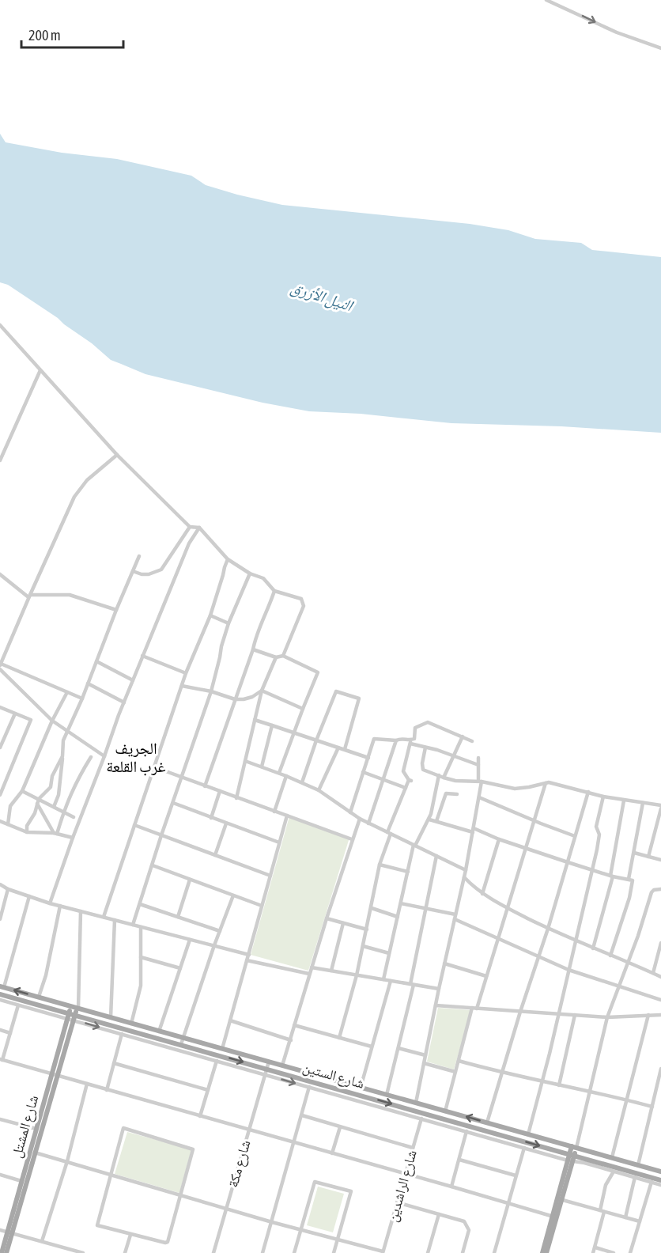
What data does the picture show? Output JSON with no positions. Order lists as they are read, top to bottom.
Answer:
{
  "streets": {
    "main road": ["شارع الستين", "شارع المشتل"],
    "street": ["شارع مكة", "شارع الراشدين"]
  },
  "crossings": [
    ["شارع الستين", "شارع المشتل"],
    ["شارع الستين", "شارع مكة"]
  ],
  "districts": ["الجريف غرب القلعة"],
  "water": ["النيل الأزرق"],
  "scale_bar": "200 m"
}
